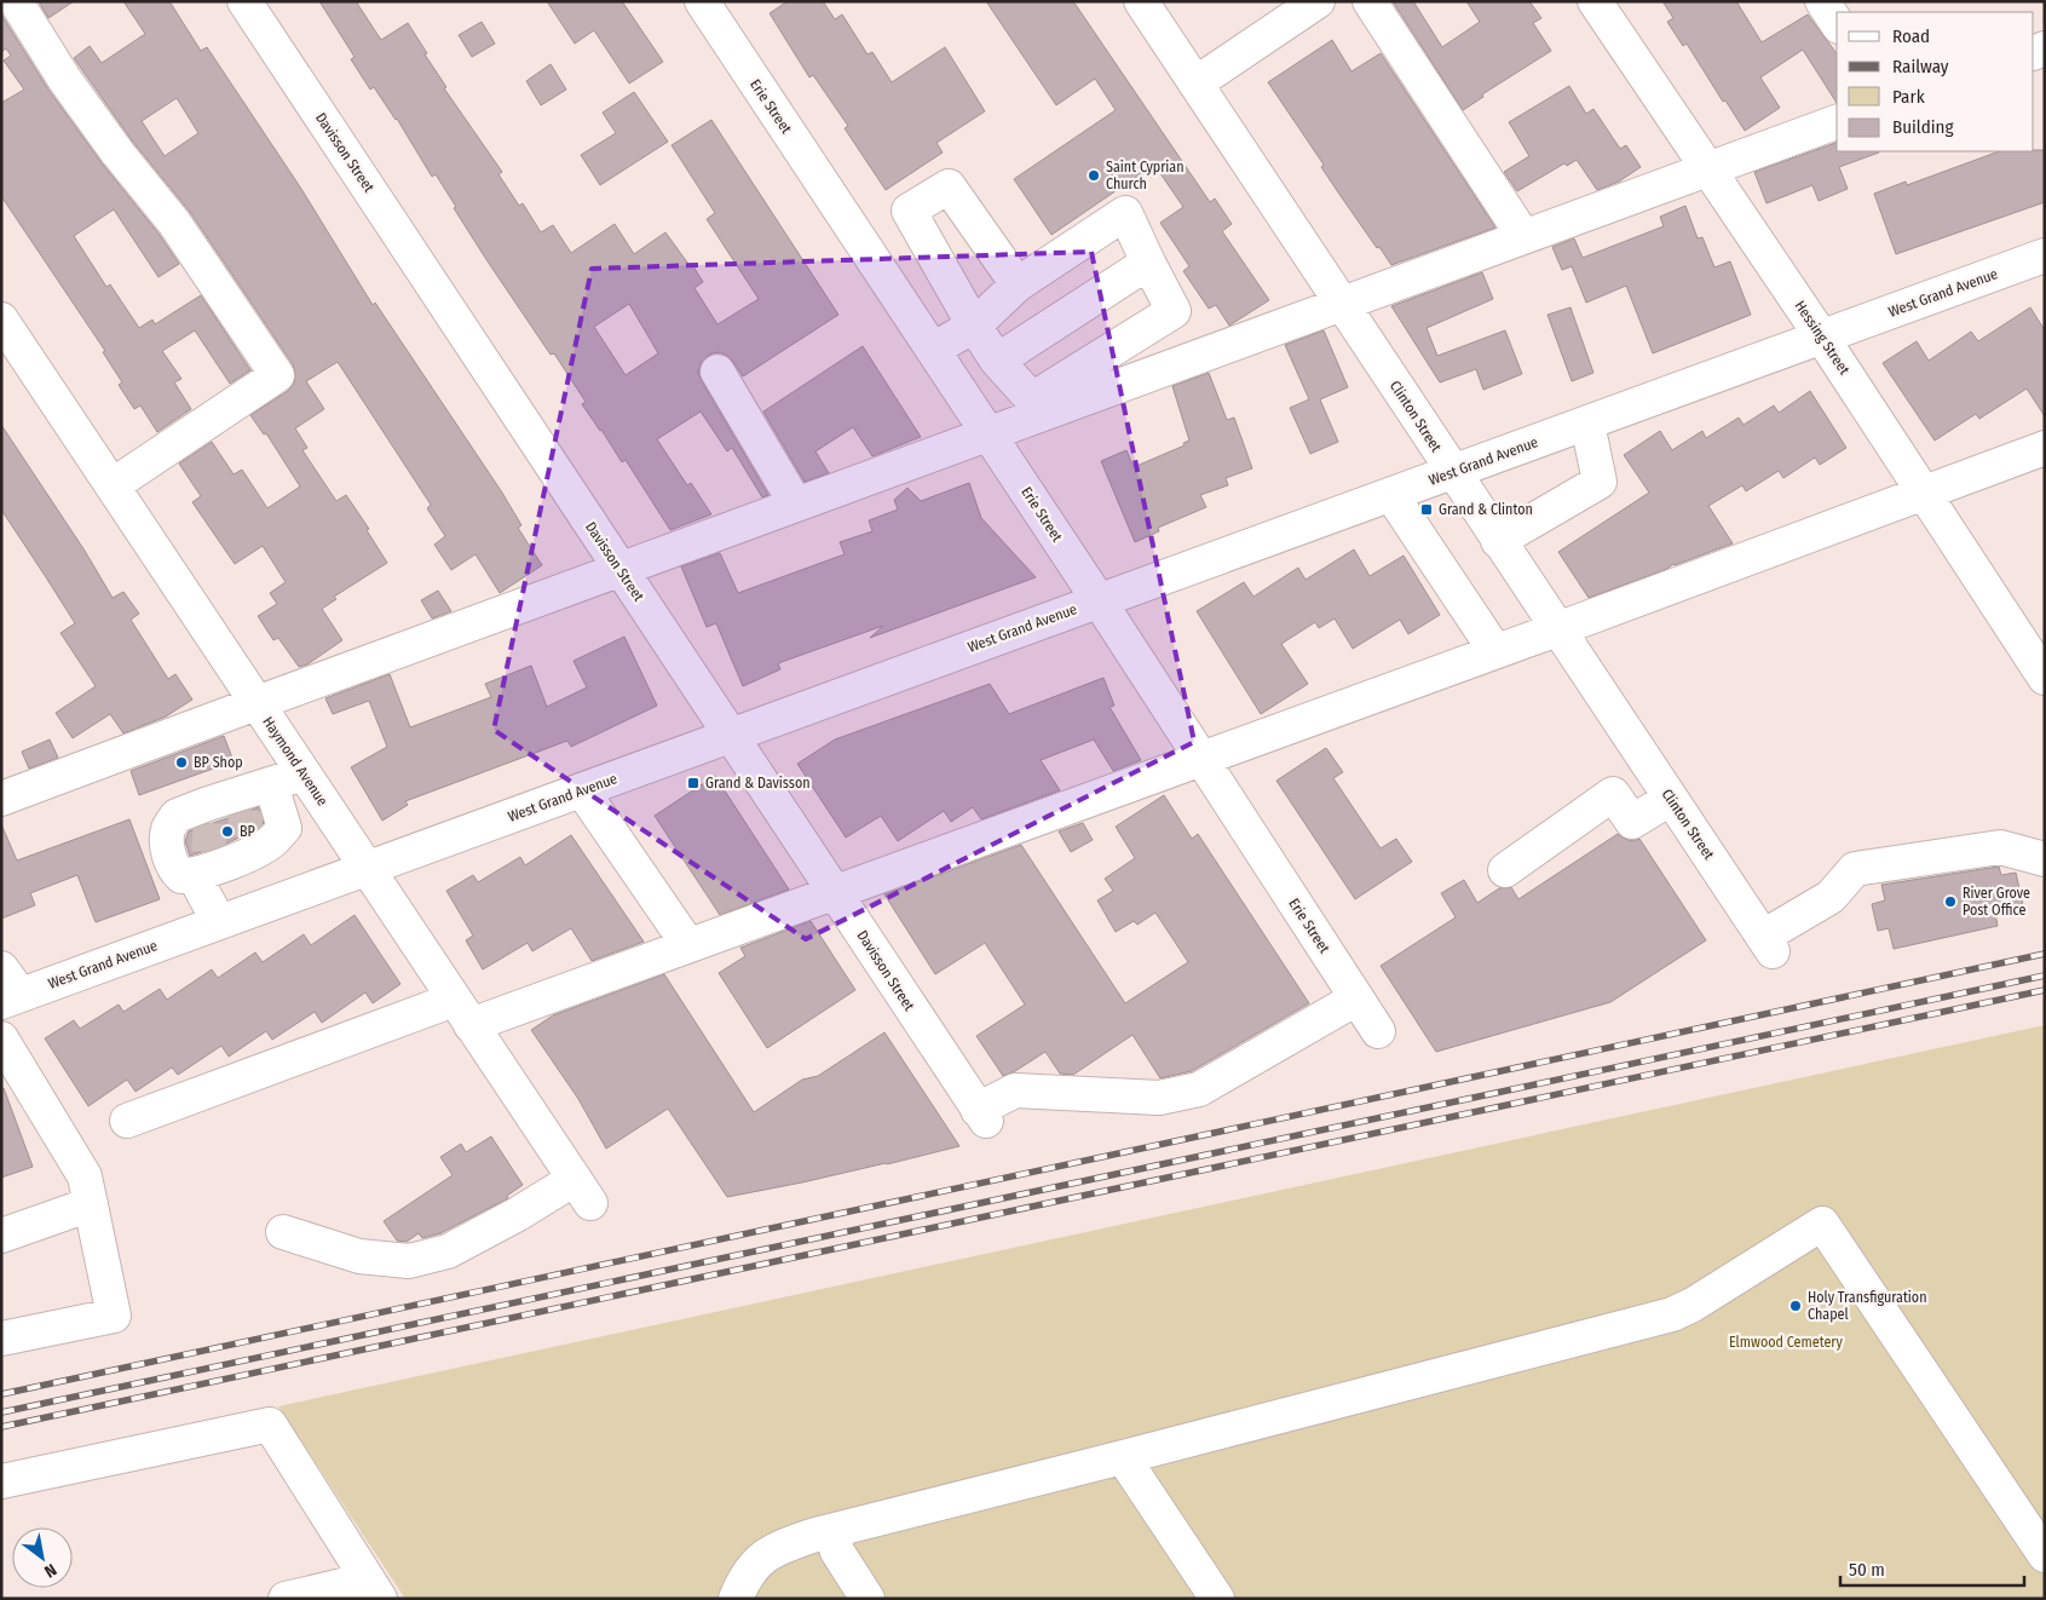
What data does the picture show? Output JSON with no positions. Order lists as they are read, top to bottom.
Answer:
{
  "streets": {
    "street": [
      "Erie Street",
      "Davisson Street",
      "West Grand Avenue",
      "Hessing Street",
      "Clinton Street",
      "Haymond Avenue"
    ]
  },
  "crossings": [
    ["Erie Street", "Davisson Street"],
    ["Erie Street", "West Grand Avenue"],
    ["Davisson Street", "West Grand Avenue"],
    ["West Grand Avenue", "Hessing Street"],
    ["West Grand Avenue", "Clinton Street"],
    ["West Grand Avenue", "Haymond Avenue"]
  ],
  "parks": ["Elmwood Cemetery"],
  "places": {
    "other": [
      "Saint Cyprian Church",
      "BP Shop",
      "BP",
      "River Grove Post Office",
      "Holy Transfiguration Chapel"
    ],
    "transit": ["Grand & Clinton", "Grand & Davisson"]
  },
  "legend": [
    "Road",
    "Railway",
    "Park",
    "Building"
  ],
  "scale_bar": "50 m",
  "north": "bottom right"
}
